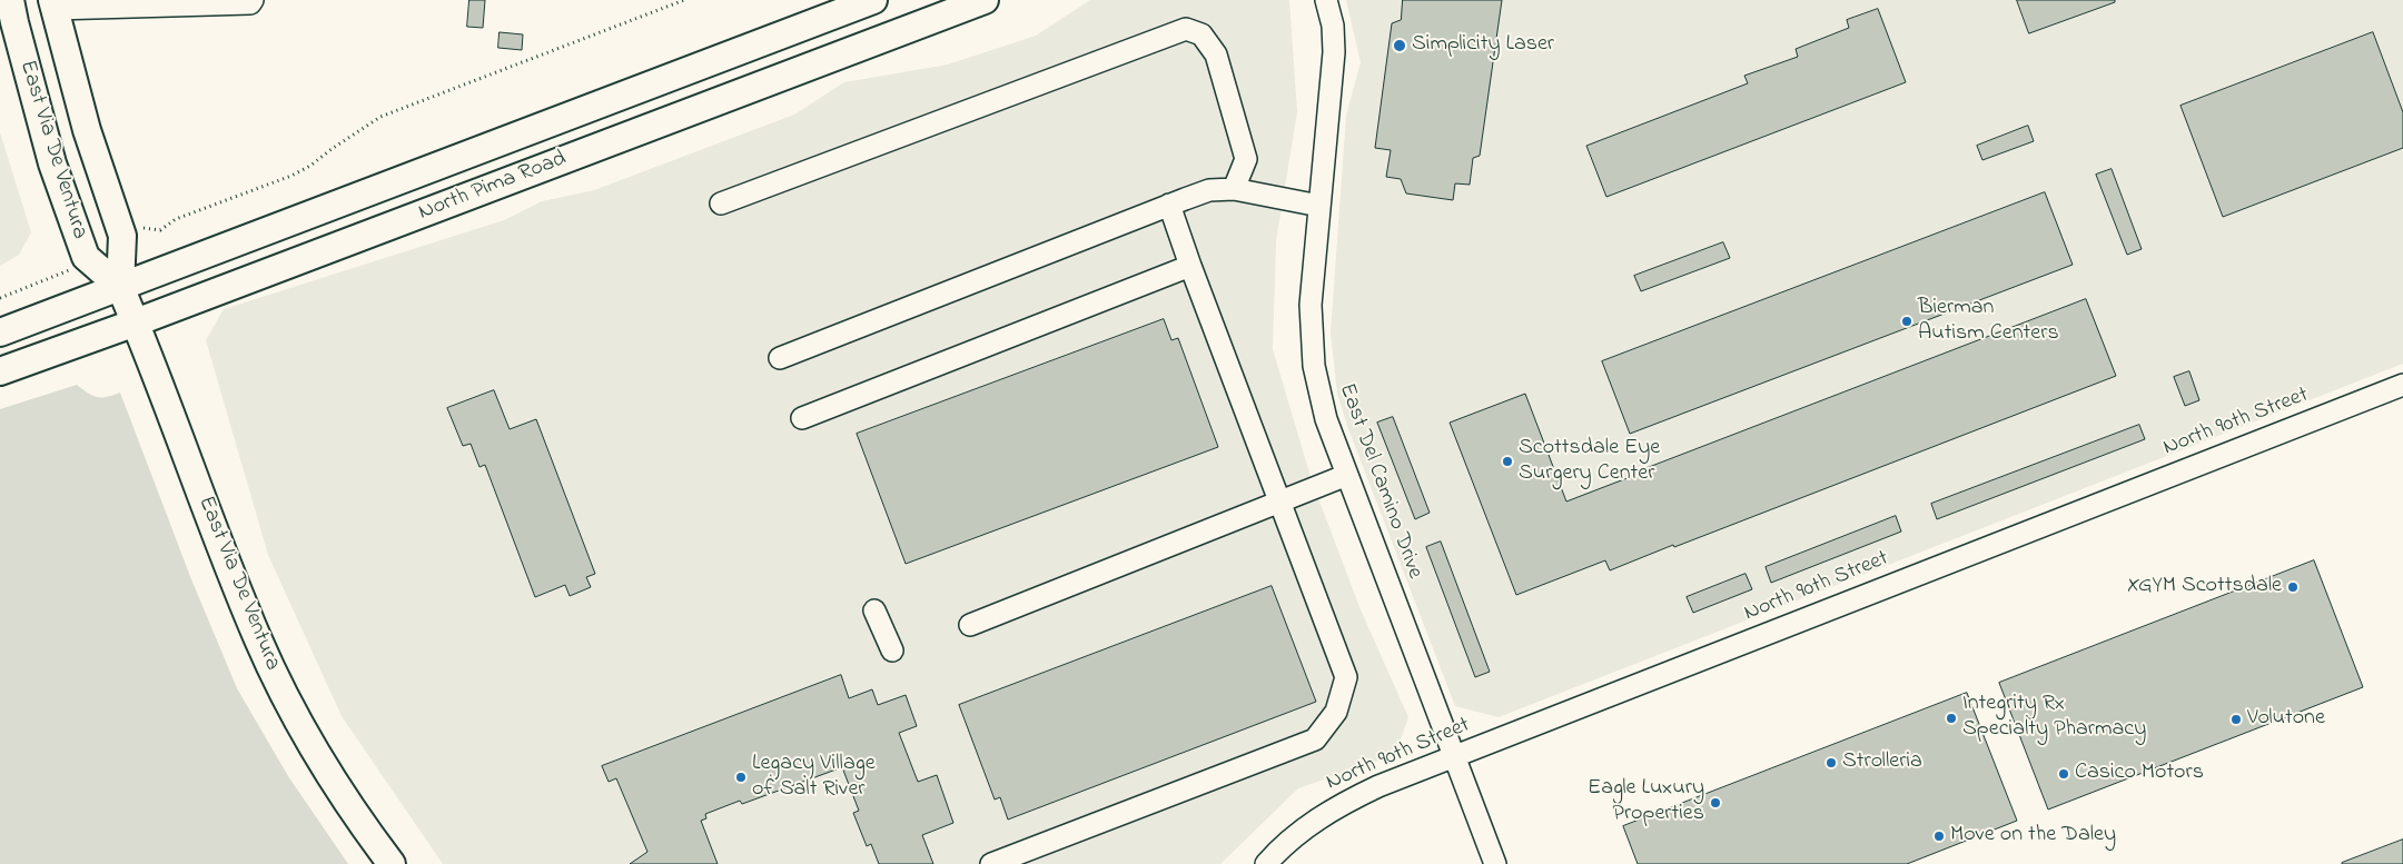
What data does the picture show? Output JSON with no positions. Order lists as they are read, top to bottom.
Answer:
{
  "streets": {
    "main road": ["East Via De Ventura", "North Pima Road"],
    "street": ["North 90th Street", "East Del Camino Drive"]
  },
  "crossings": [
    ["East Via De Ventura", "North Pima Road"],
    ["North 90th Street", "East Del Camino Drive"]
  ],
  "places": [
    "Simplicity Laser",
    "Bierman Autism Centers",
    "Scottsdale Eye Surgery Center",
    "XGYM Scottsdale",
    "Integrity Rx Specialty Pharmacy",
    "Volutone",
    "Strolleria",
    "Casico Motors",
    "Legacy Village of Salt River",
    "Eagle Luxury Properties",
    "Move on the Daley"
  ]
}
